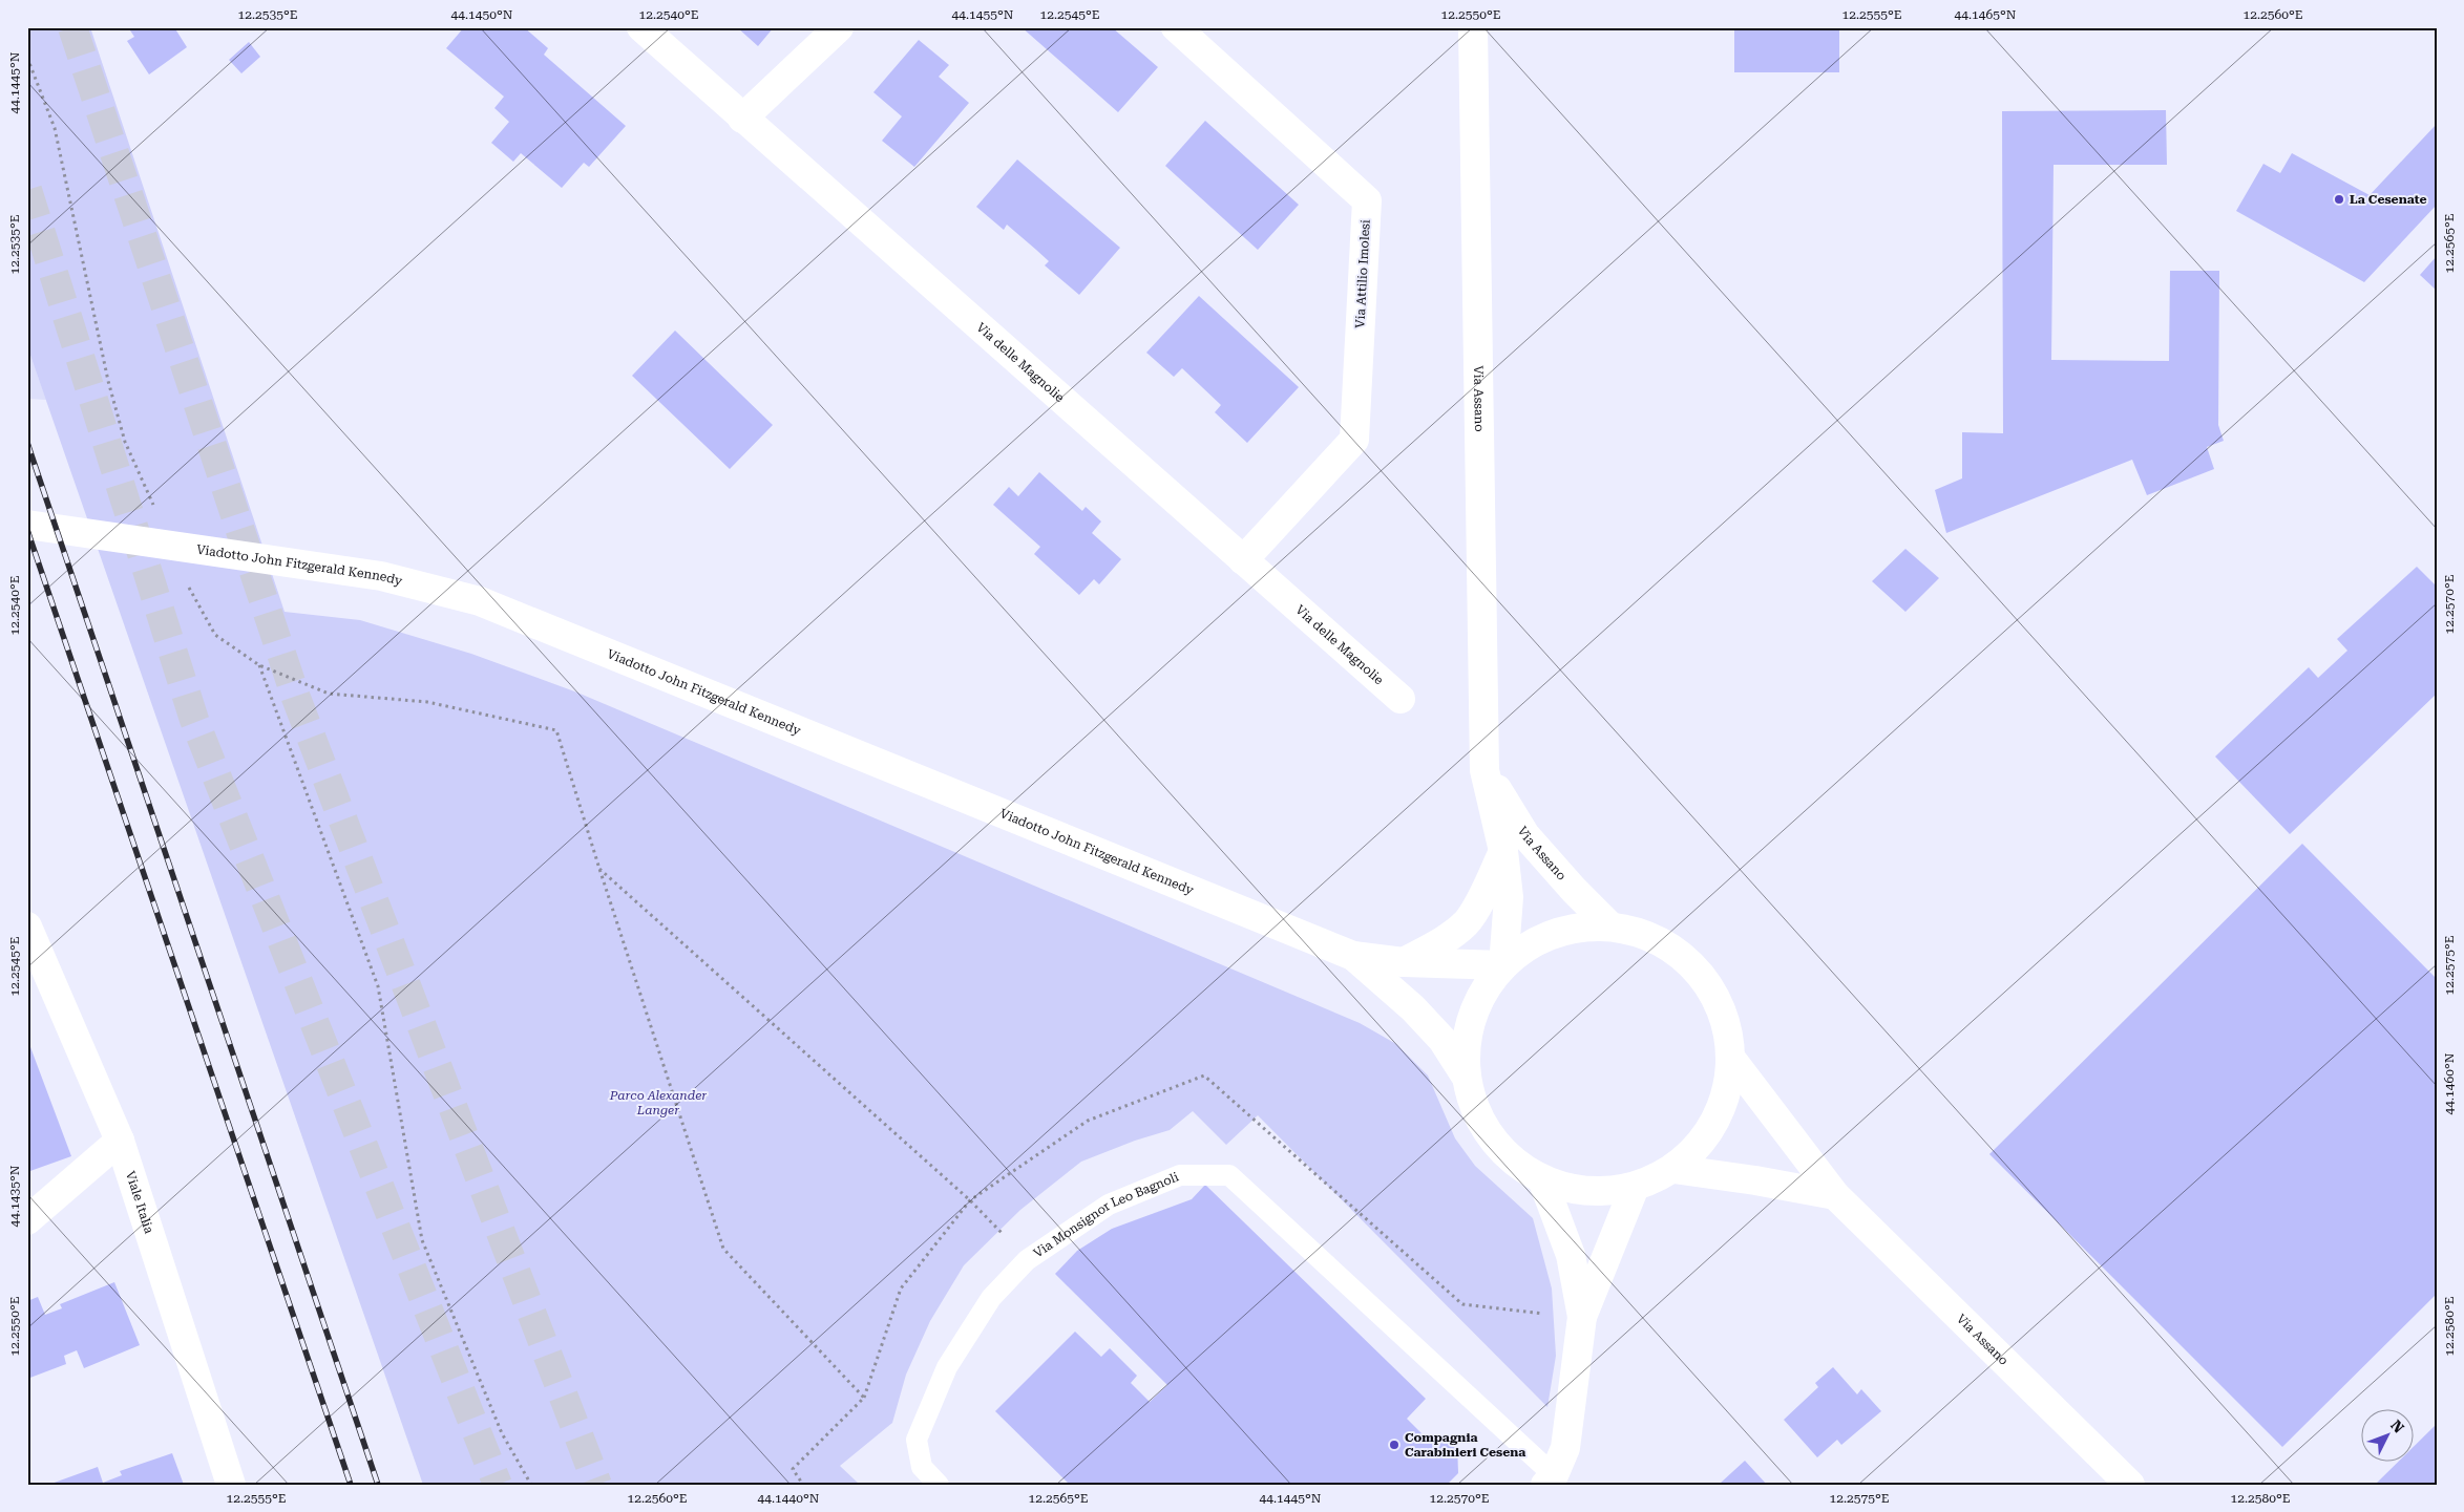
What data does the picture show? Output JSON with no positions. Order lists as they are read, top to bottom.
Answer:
{
  "streets": {
    "street": [
      "Via Attilio Imolesi",
      "Via delle Magnolie",
      "Via Assano",
      "Viadotto John Fitzgerald Kennedy",
      "Viale Italia"
    ],
    "lane": ["Via Monsignor Leo Bagnoli"]
  },
  "crossings": [
    ["Via Attilio Imolesi", "Via delle Magnolie"],
    ["Via Assano", "Viadotto John Fitzgerald Kennedy"]
  ],
  "parks": ["Parco Alexander Langer"],
  "places": ["La Cesenate", "Compagnia Carabinieri Cesena"],
  "north": "top right",
  "coordinates": [
    "12.2535°E",
    "44.1450°N",
    "12.2540°E",
    "44.1455°N",
    "12.2545°E",
    "12.2550°E",
    "12.2555°E",
    "44.1465°N",
    "12.2560°E",
    "44.1445°N",
    "12.2565°E",
    "12.2570°E",
    "12.2575°E",
    "44.1460°N",
    "44.1435°N",
    "12.2580°E",
    "44.1440°N"
  ]
}
